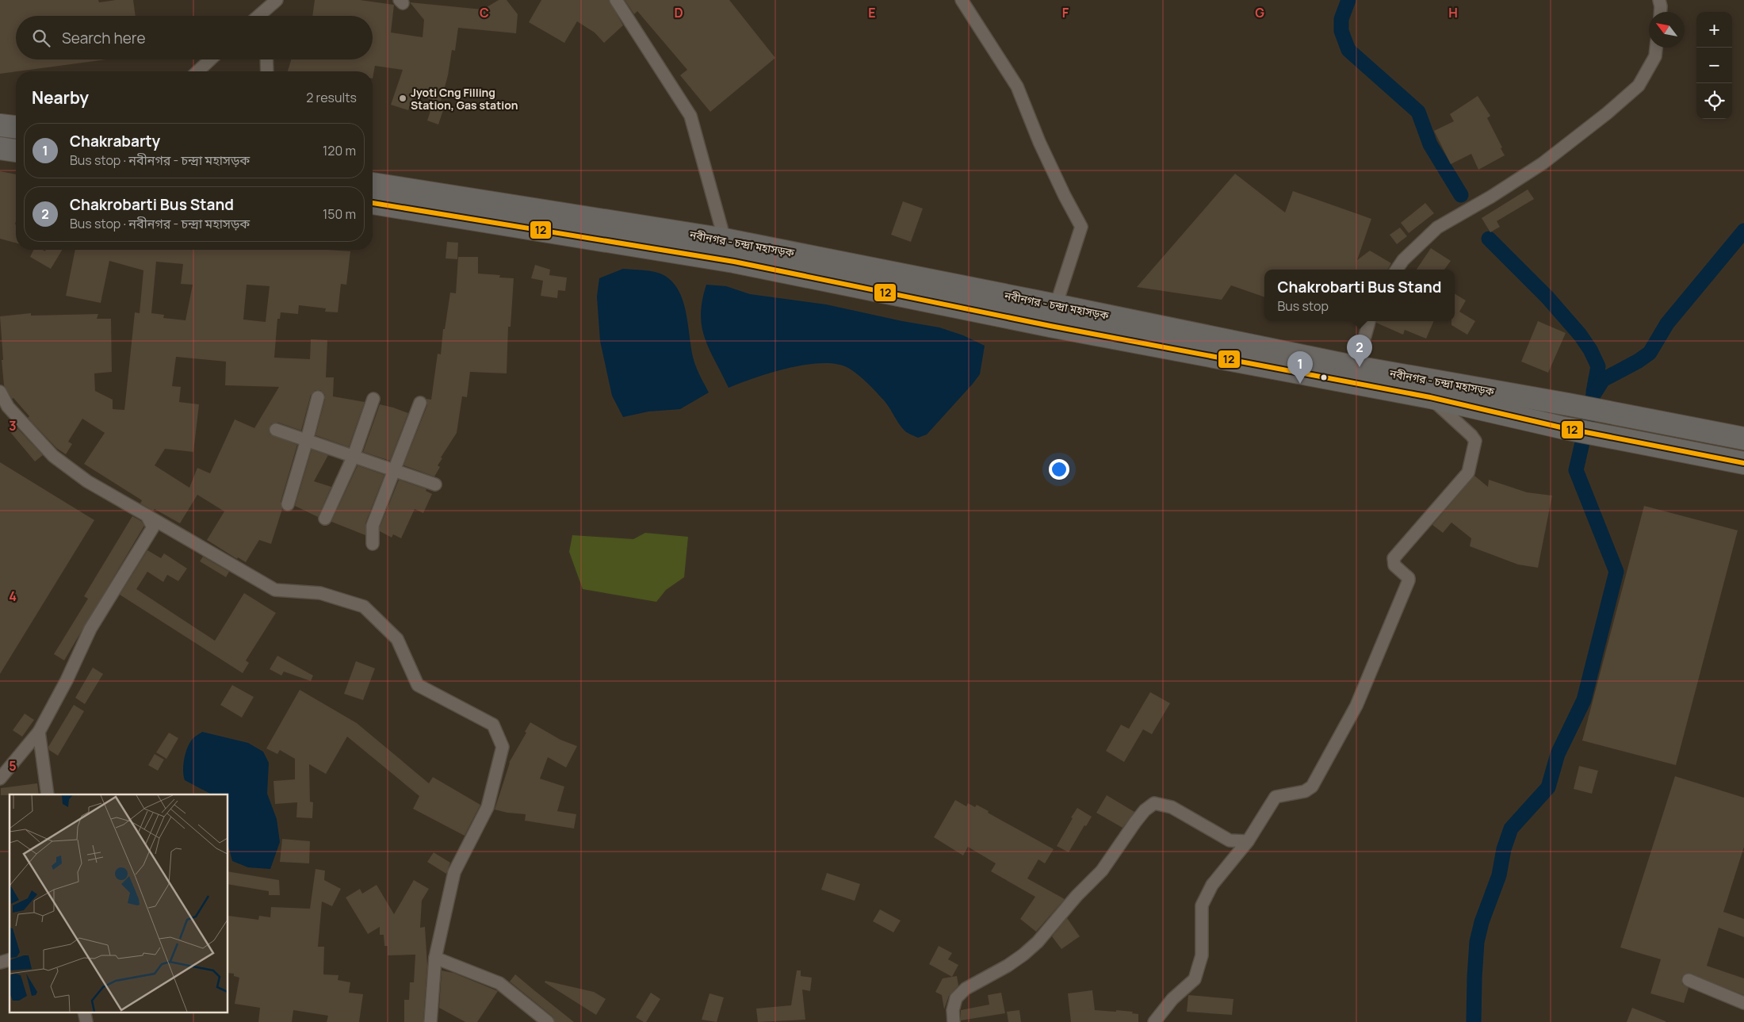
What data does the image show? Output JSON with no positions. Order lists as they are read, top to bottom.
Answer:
{
  "streets": {
    "highway": ["নবীনগর - চন্দ্রা মহাসড়ক"]
  },
  "places": ["Jyoti Cng Filling Station, Gas station"],
  "lines": ["transit line 12"],
  "north": "top left",
  "page": {
    "map_buttons": ["+", "−"],
    "search": "Search here",
    "heading": ["Nearby", "2 results"],
    "list": [
      {
        "mark": "1",
        "name": "Chakrabarty",
        "note": "Bus stop · নবীনগর - চন্দ্রা মহাসড়ক",
        "value": "120 m"
      },
      {
        "mark": "2",
        "name": "Chakrobarti Bus Stand",
        "note": "Bus stop · নবীনগর - চন্দ্রা মহাসড়ক",
        "value": "150 m"
      }
    ],
    "popup": ["Chakrobarti Bus Stand", "Bus stop"],
    "pins": ["2", "1"]
  },
  "grid": {
    "columns": [
      "C",
      "D",
      "E",
      "F",
      "G",
      "H"
    ],
    "rows": ["3", "4", "5"]
  }
}
